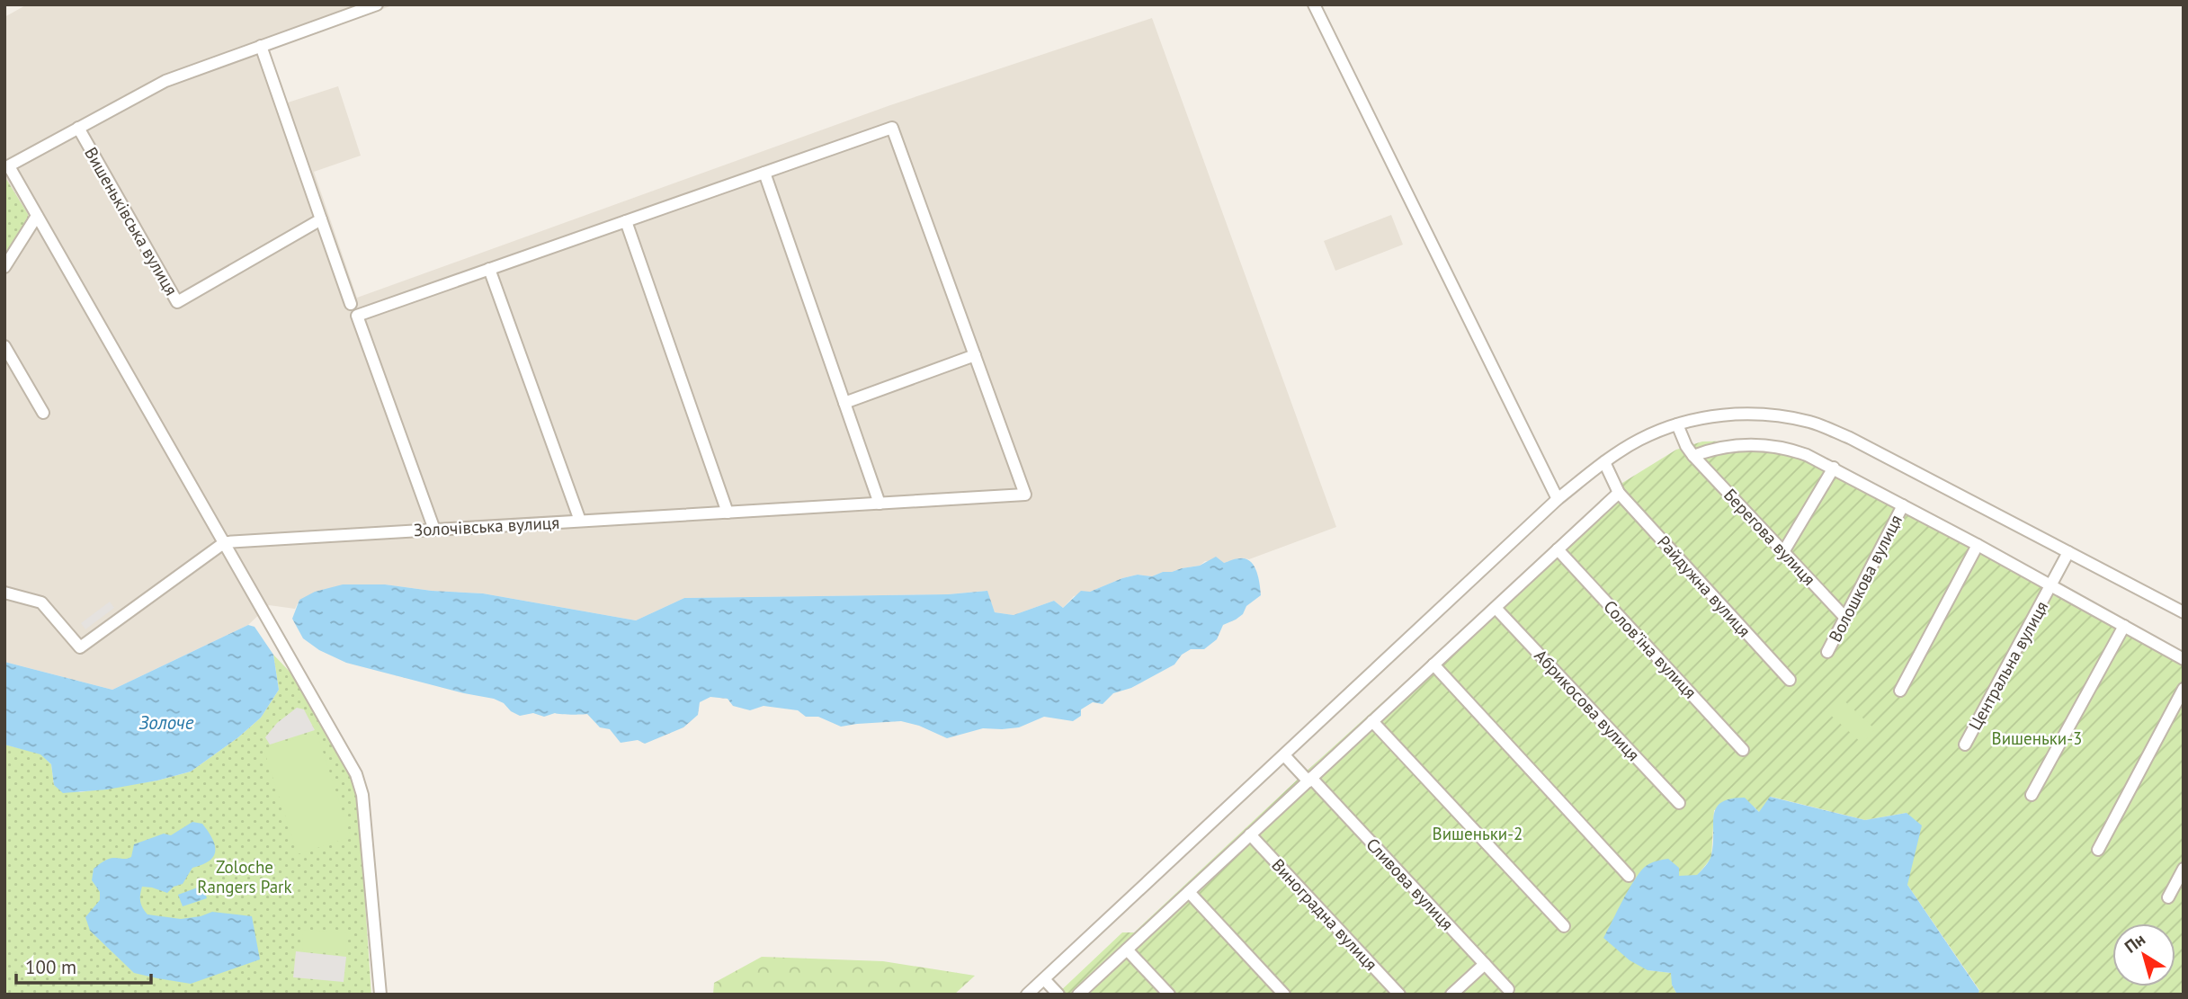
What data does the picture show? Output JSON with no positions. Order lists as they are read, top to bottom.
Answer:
{
  "streets": {
    "street": [
      "Вишеньківська вулиця",
      "Золочівська вулиця",
      "Берегова вулиця",
      "Волошкова вулиця",
      "Райдужна вулиця",
      "Соловʼїна вулиця",
      "Центральна вулиця",
      "Абрикосова вулиця",
      "Сливова вулиця",
      "Виноградна вулиця"
    ]
  },
  "crossings": [
    ["Берегова вулиця", "Волошкова вулиця"]
  ],
  "water": ["Золоче"],
  "parks": ["Вишеньки-3", "Вишеньки-2", "Zoloche Rangers Park"],
  "scale_bar": "100 m",
  "north": "top left"
}
